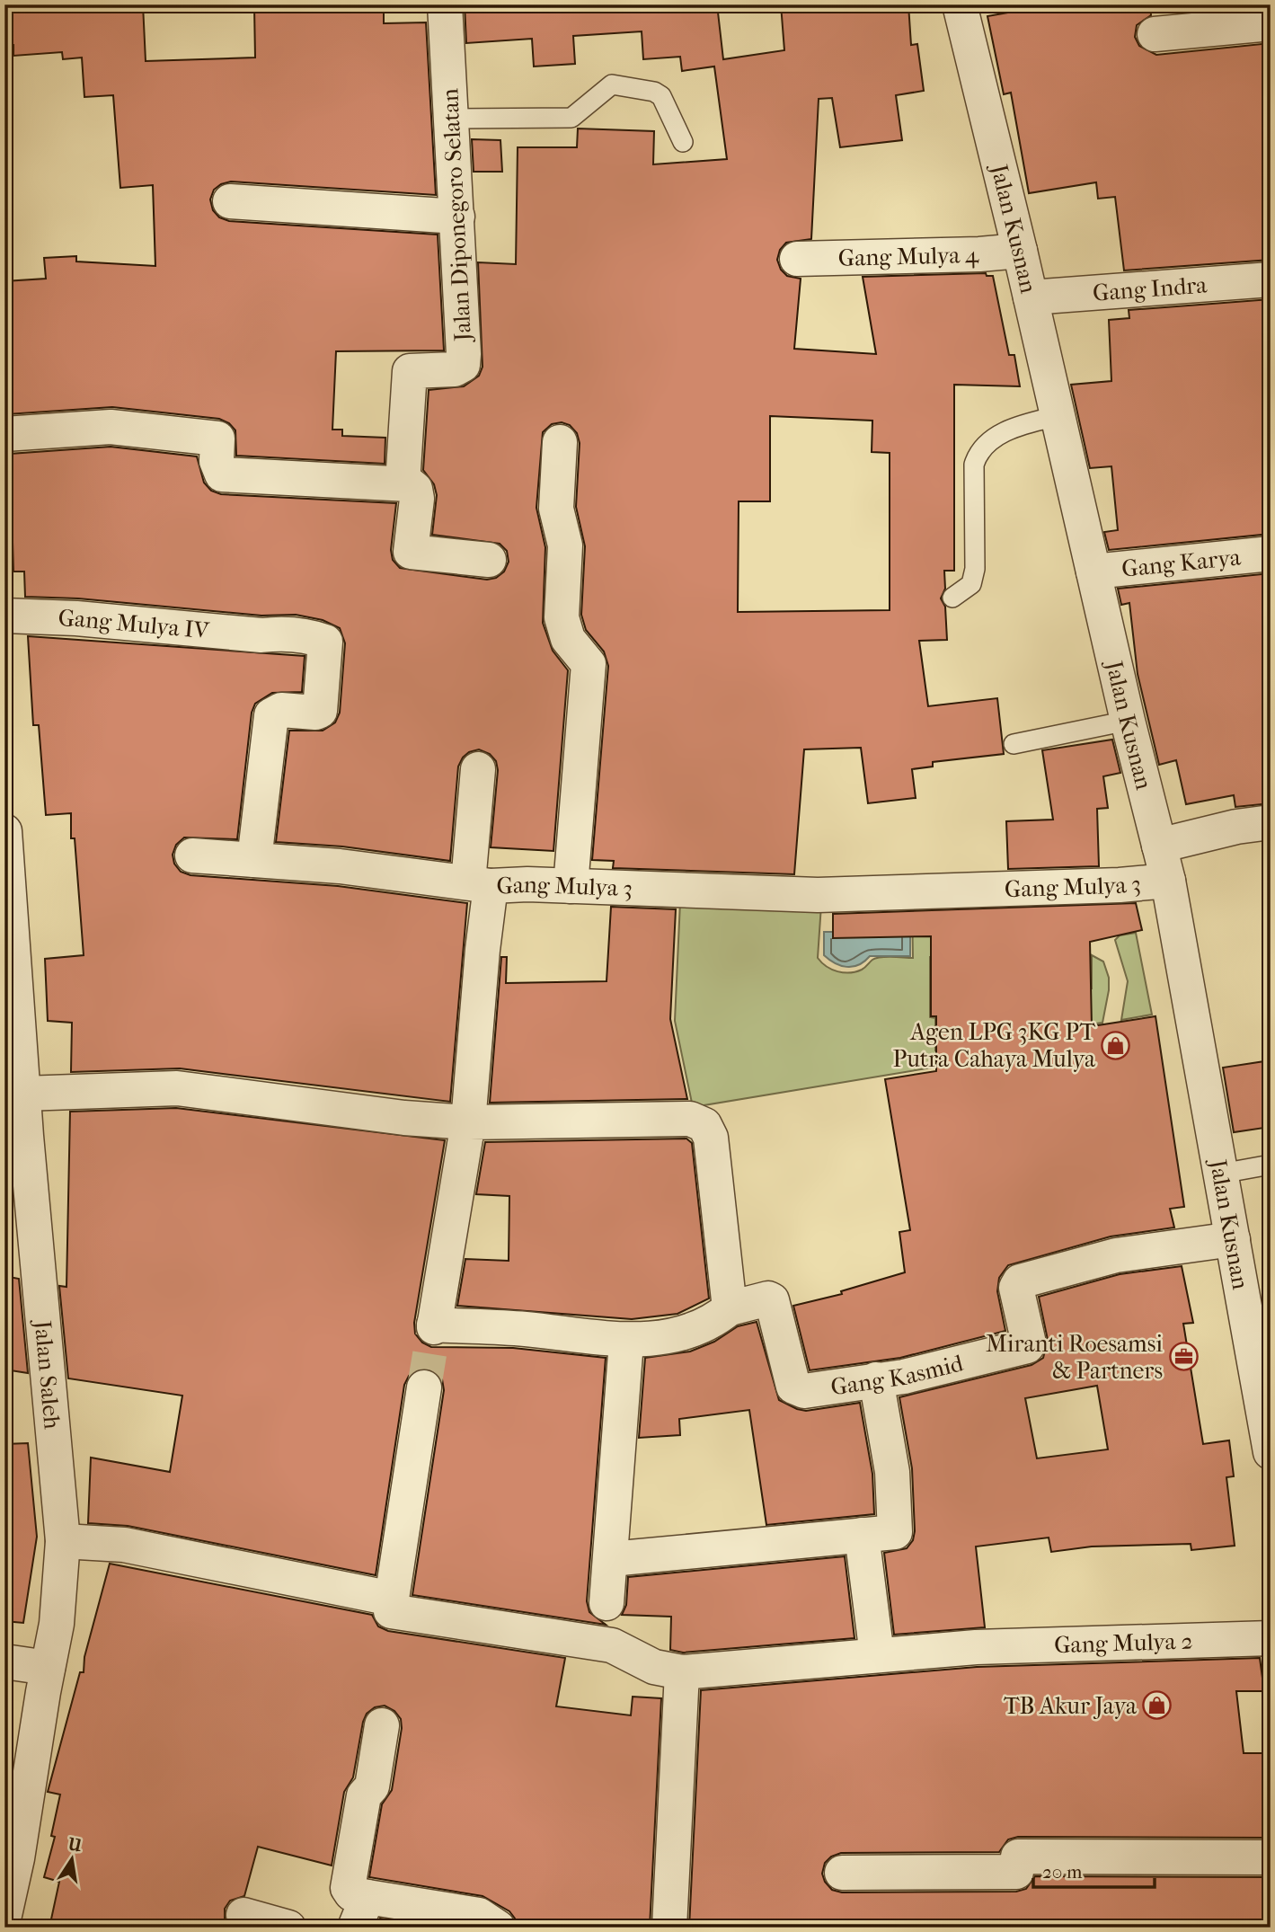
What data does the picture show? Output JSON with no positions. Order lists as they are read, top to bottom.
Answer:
{
  "streets": {
    "street": [
      "Jalan Diponegoro Selatan",
      "Jalan Kusnan",
      "Gang Mulya 4",
      "Gang Indra",
      "Gang Karya",
      "Gang Mulya IV",
      "Gang Mulya 3",
      "Gang Kasmid",
      "Jalan Saleh",
      "Gang Mulya 2"
    ]
  },
  "crossings": [
    ["Jalan Kusnan", "Gang Mulya 4"],
    ["Jalan Kusnan", "Gang Indra"],
    ["Jalan Kusnan", "Gang Karya"],
    ["Jalan Kusnan", "Gang Mulya 3"],
    ["Jalan Kusnan", "Gang Kasmid"]
  ],
  "places": {
    "shop": ["Agen LPG 3KG PT Putra Cahaya Mulya", "TB Akur Jaya"],
    "office": ["Miranti Roesamsi & Partners"]
  },
  "scale_bar": "20 m",
  "north": "top"
}
